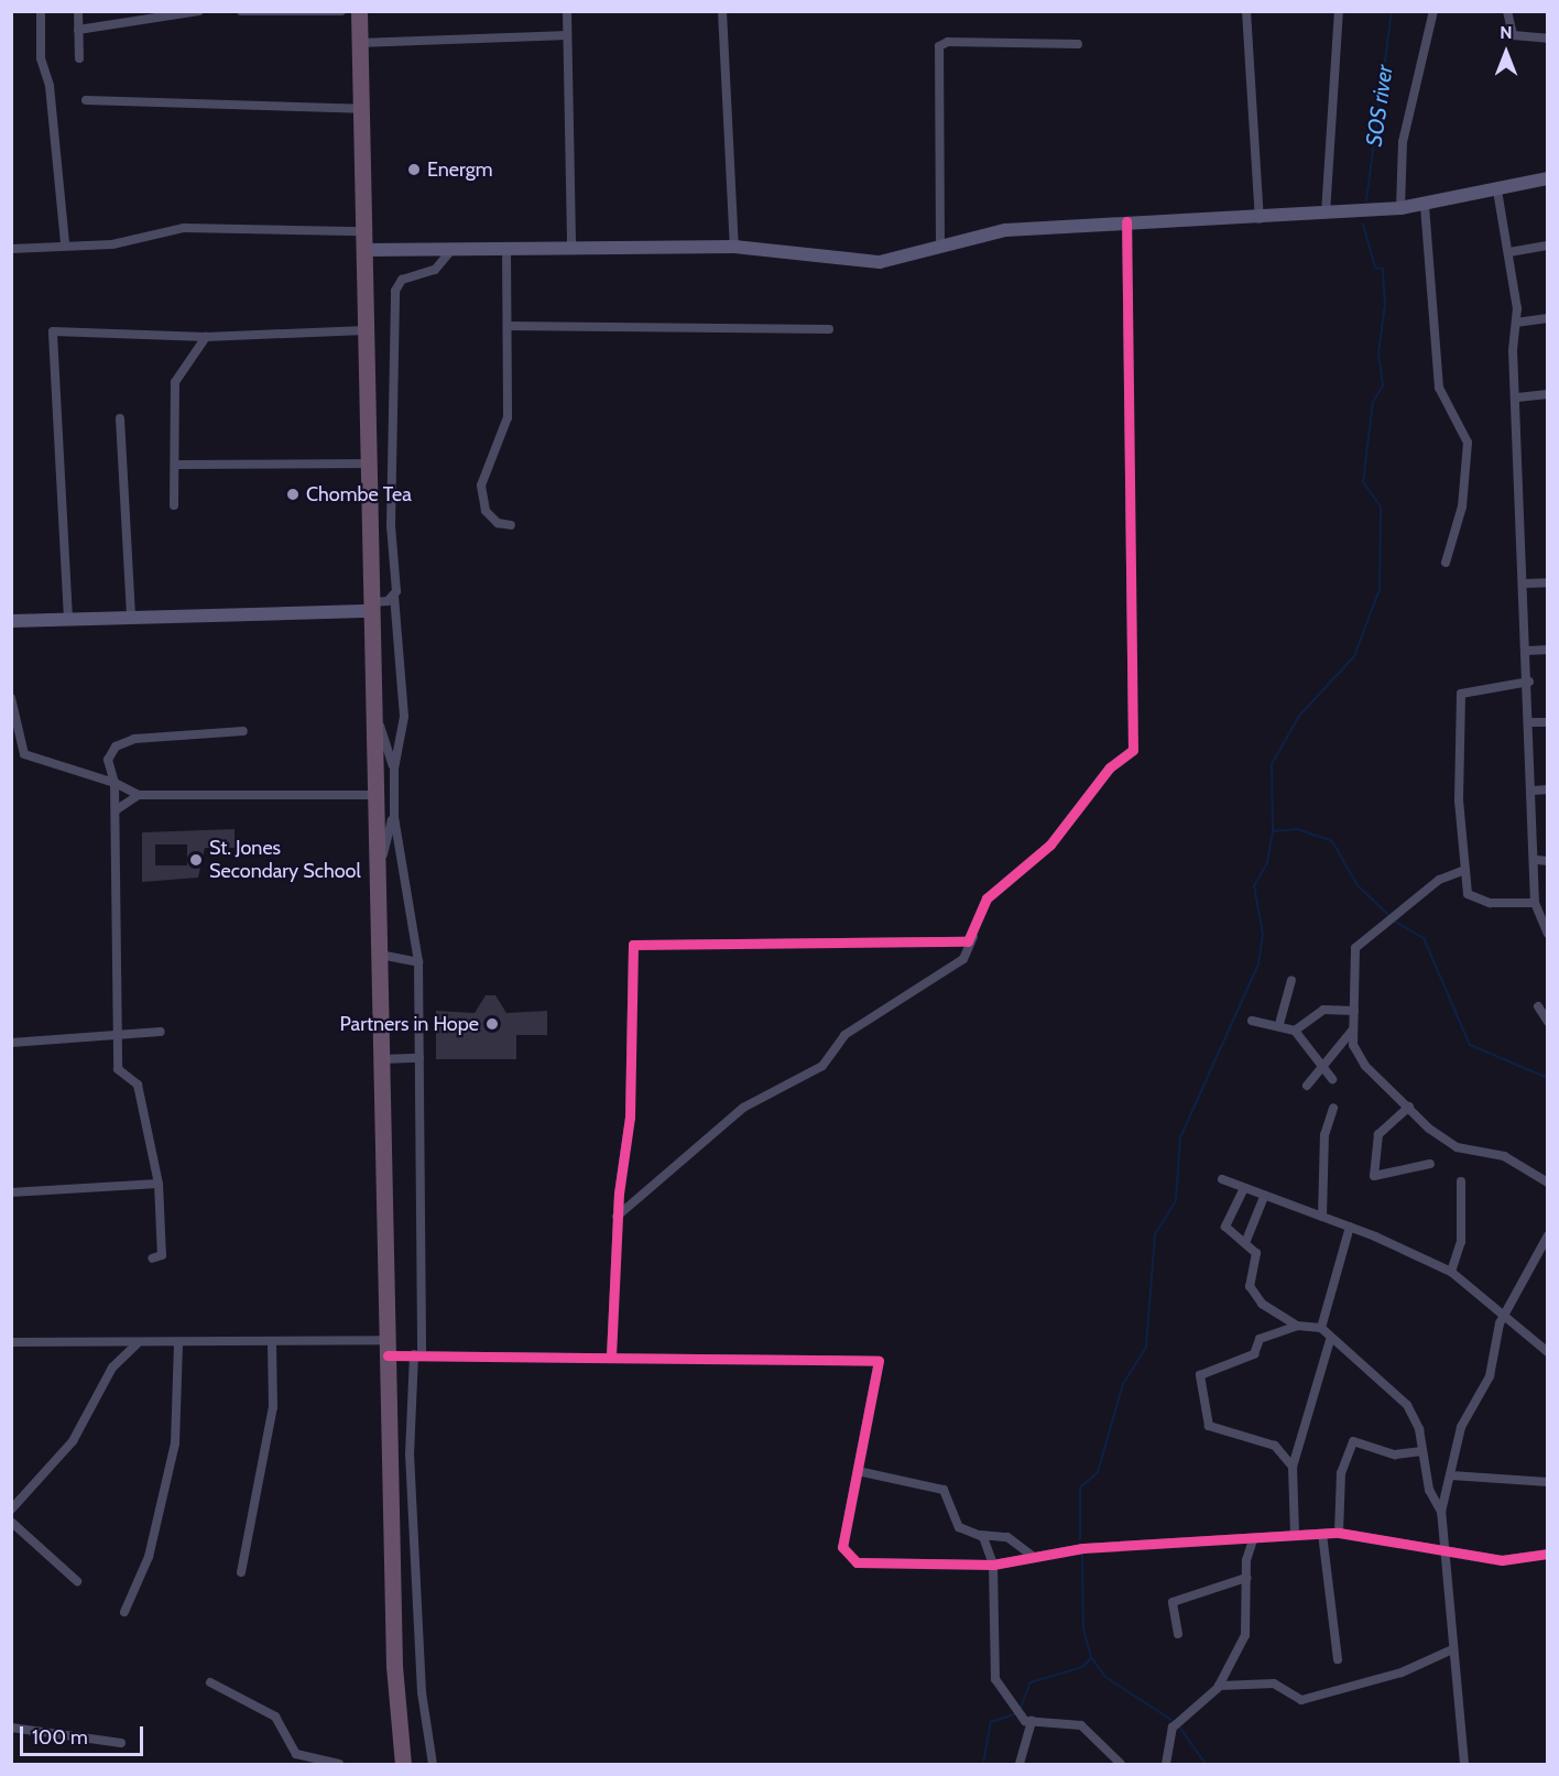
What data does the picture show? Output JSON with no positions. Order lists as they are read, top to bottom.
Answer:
{
  "water": ["SOS river"],
  "places": [
    "Energm",
    "Chombe Tea",
    "St. Jones Secondary School",
    "Partners in Hope"
  ],
  "scale_bar": "100 m",
  "north": "top"
}
